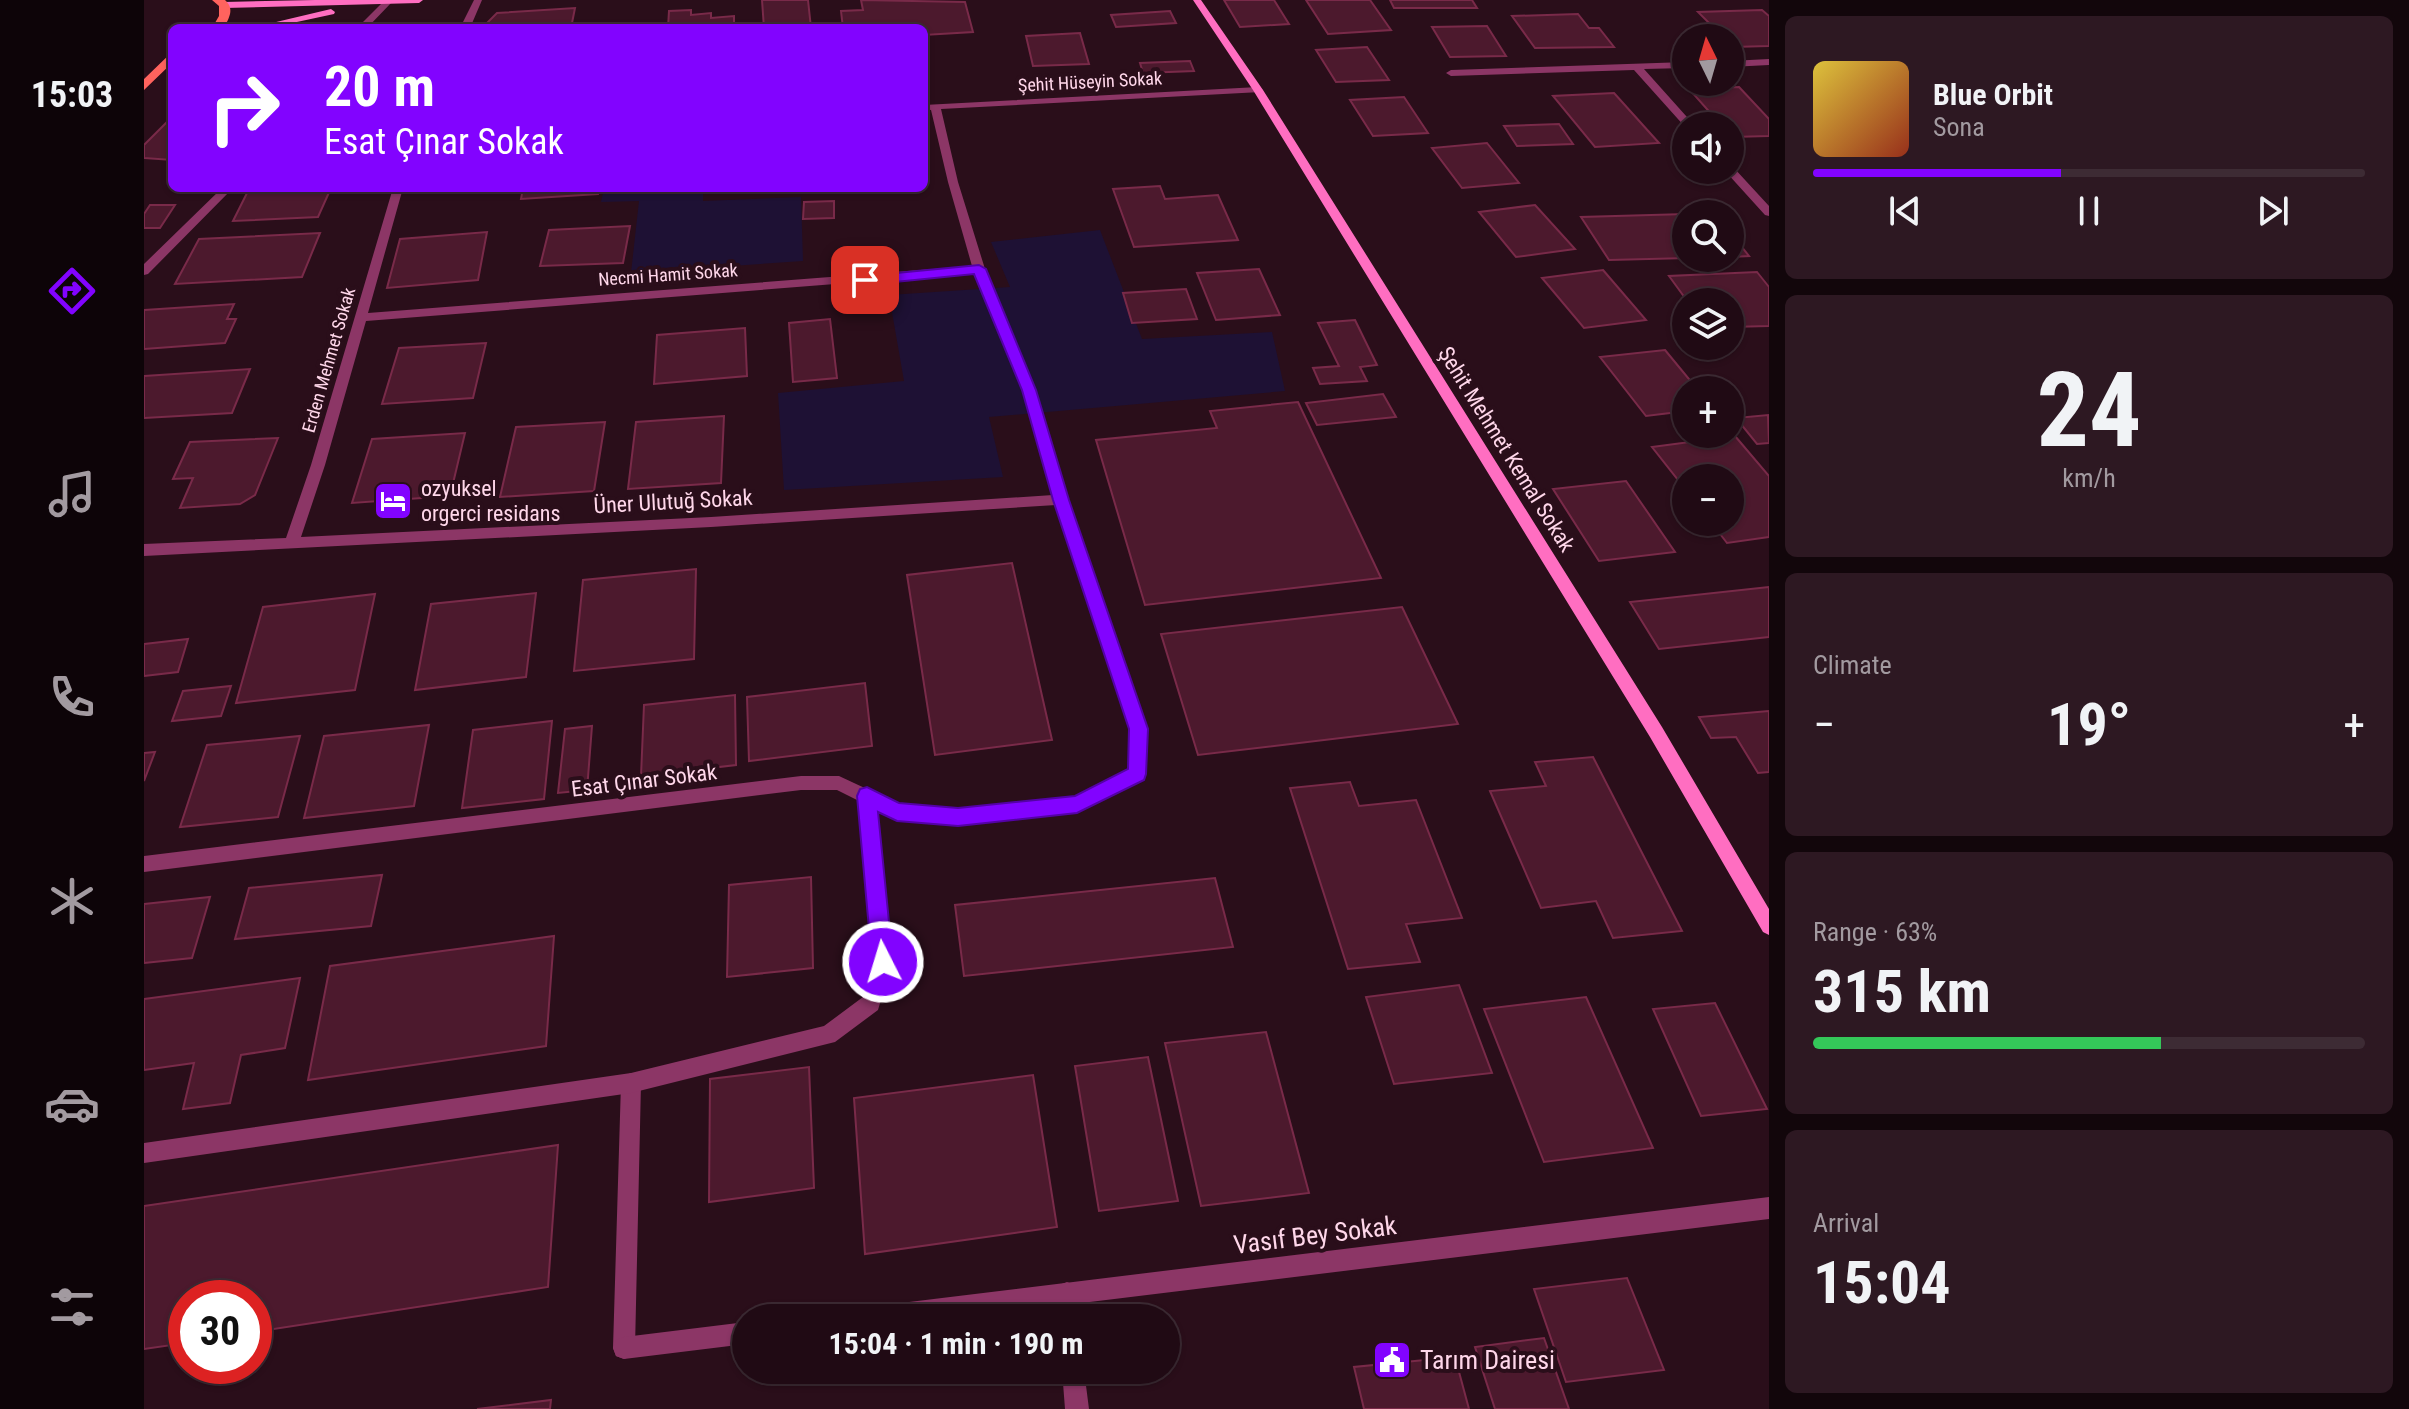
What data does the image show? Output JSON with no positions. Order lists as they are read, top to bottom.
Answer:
{
  "streets": {
    "street": [
      "Şehit Hüseyin Sokak",
      "Necmi Hamit Sokak",
      "Erden Mehmet Sokak",
      "Şehit Mehmet Kemal Sokak",
      "Üner Ulutuğ Sokak",
      "Esat Çınar Sokak",
      "Vasıf Bey Sokak"
    ]
  },
  "crossings": [
    ["Şehit Hüseyin Sokak", "Şehit Mehmet Kemal Sokak"],
    ["Necmi Hamit Sokak", "Erden Mehmet Sokak"],
    ["Erden Mehmet Sokak", "Üner Ulutuğ Sokak"],
    ["Üner Ulutuğ Sokak", "Esat Çınar Sokak"]
  ],
  "places": {
    "hotel": ["ozyuksel orgerci residans"],
    "public building": ["Tarım Dairesi"]
  },
  "north": "top",
  "page": {
    "tabs": "15:03",
    "map_buttons": ["+", "−"],
    "turn": ["20 m", "Esat Çınar Sokak"],
    "song": ["Blue Orbit", "Sona"],
    "tile": [
      ["24", "km/h"],
      "Climate",
      ["Range · 63%", "315 km"],
      ["Arrival", "15:04"]
    ],
    "heat": ["−", "19°", "+"],
    "limit": "30",
    "trip": "15:04 · 1 min · 190 m"
  }
}
